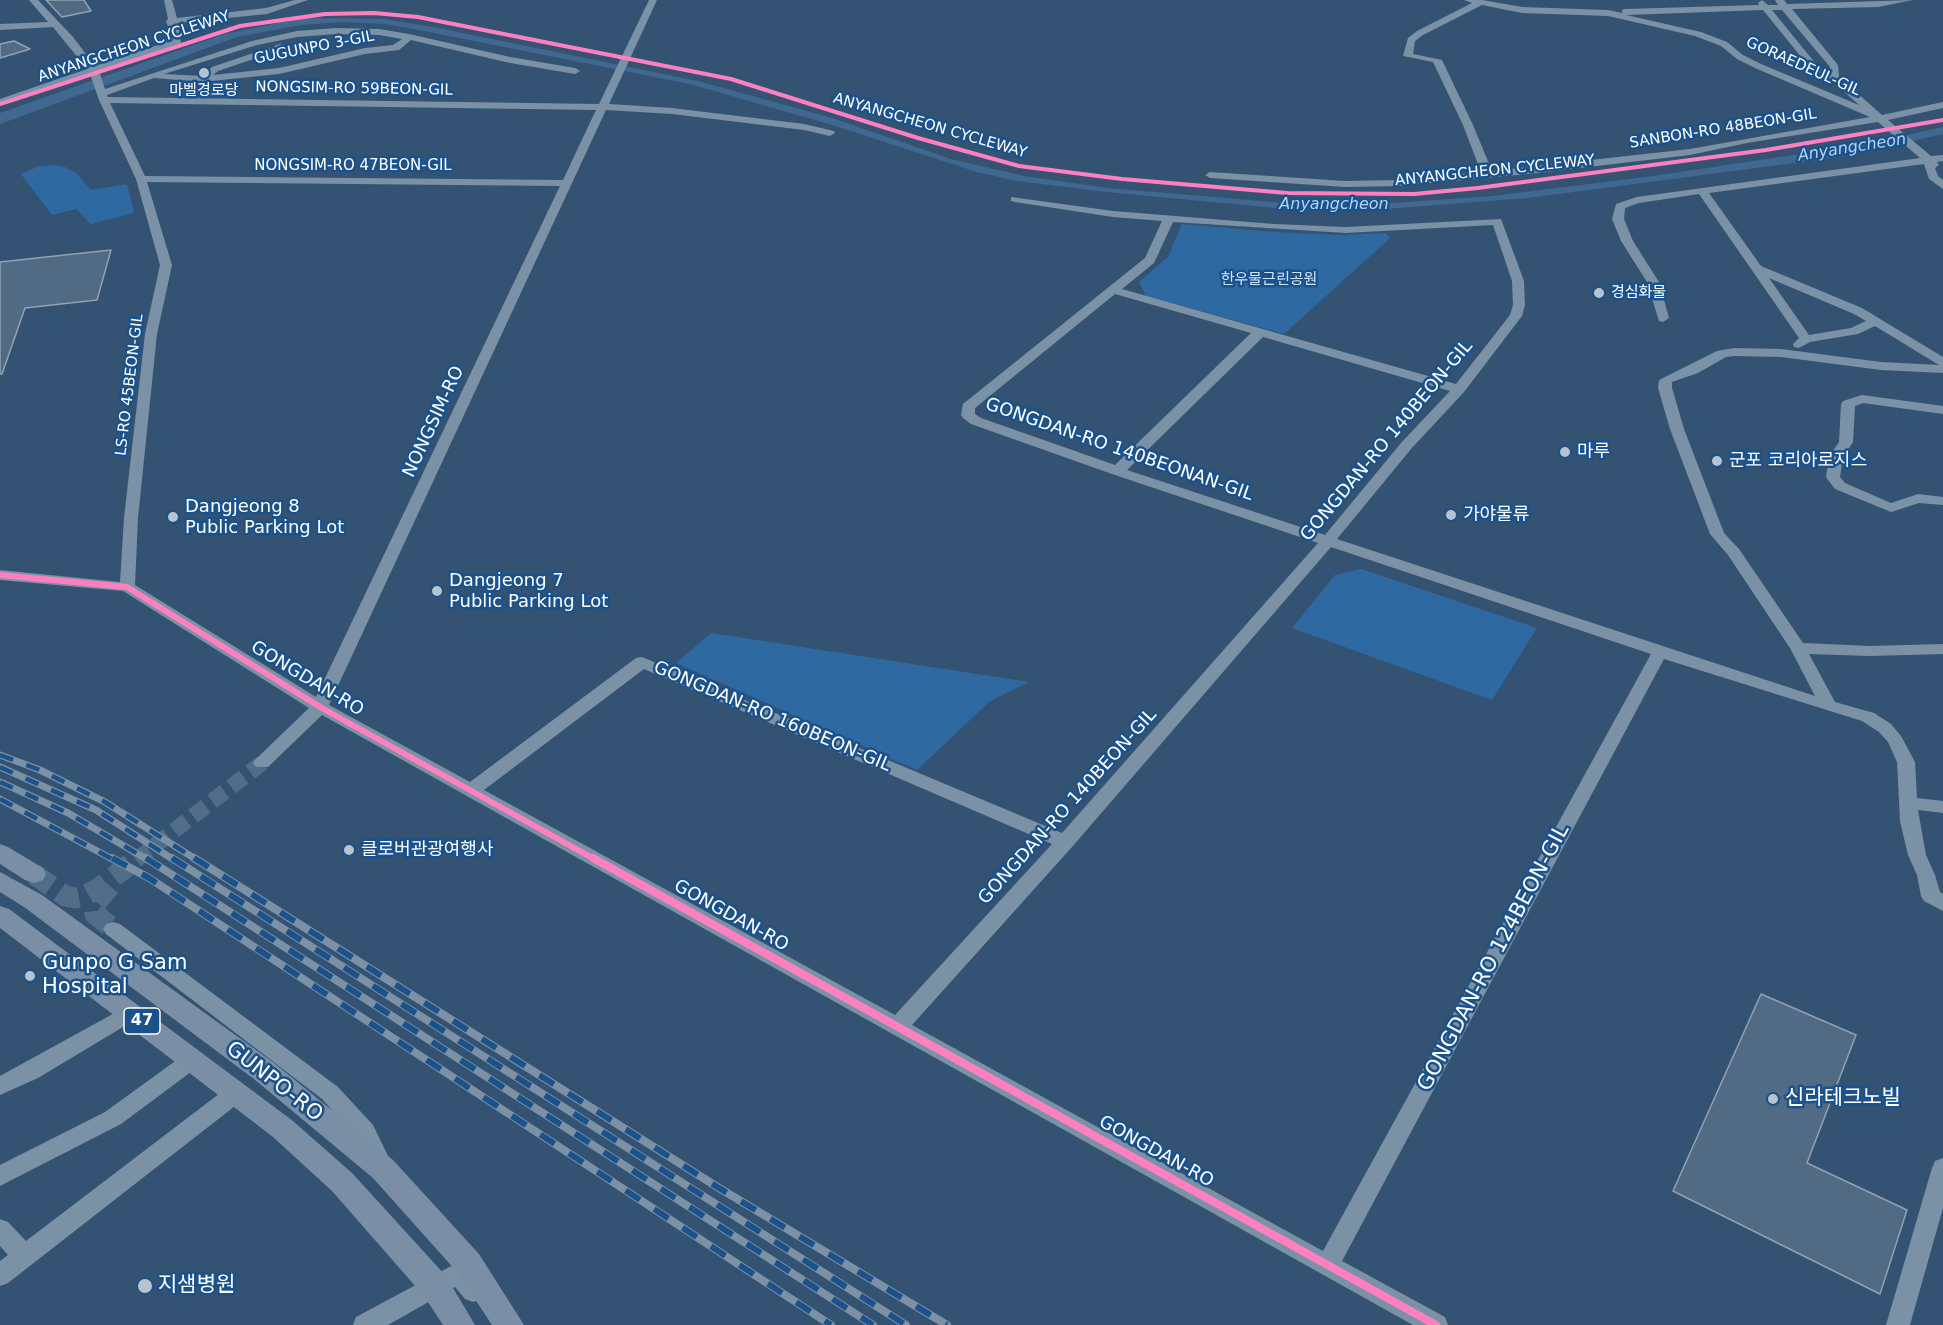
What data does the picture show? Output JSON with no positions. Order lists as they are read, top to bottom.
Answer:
{
  "streets": {
    "main road": ["47", "GUNPO-RO"],
    "street": [
      "GUGUNPO 3-GIL",
      "GORAEDEUL-GIL",
      "NONGSIM-RO 59BEON-GIL",
      "SANBON-RO 48BEON-GIL",
      "NONGSIM-RO 47BEON-GIL",
      "LS-RO 45BEON-GIL",
      "NONGSIM-RO",
      "GONGDAN-RO 140BEON-GIL",
      "GONGDAN-RO 140BEONAN-GIL",
      "GONGDAN-RO",
      "GONGDAN-RO 160BEON-GIL",
      "GONGDAN-RO 124BEON-GIL"
    ],
    "cycle path": ["ANYANGCHEON CYCLEWAY"]
  },
  "crossings": [
    ["GORAEDEUL-GIL", "SANBON-RO 48BEON-GIL"],
    ["NONGSIM-RO 59BEON-GIL", "LS-RO 45BEON-GIL"],
    ["NONGSIM-RO 59BEON-GIL", "NONGSIM-RO"],
    ["NONGSIM-RO 47BEON-GIL", "LS-RO 45BEON-GIL"],
    ["NONGSIM-RO 47BEON-GIL", "NONGSIM-RO"],
    ["LS-RO 45BEON-GIL", "GONGDAN-RO"],
    ["NONGSIM-RO", "GONGDAN-RO"],
    ["GONGDAN-RO 140BEON-GIL", "GONGDAN-RO 140BEONAN-GIL"],
    ["GONGDAN-RO 140BEON-GIL", "GONGDAN-RO"],
    ["GONGDAN-RO 140BEON-GIL", "GONGDAN-RO 160BEON-GIL"],
    ["GONGDAN-RO 140BEONAN-GIL", "GONGDAN-RO 124BEON-GIL"],
    ["GONGDAN-RO", "GONGDAN-RO 160BEON-GIL"],
    ["GONGDAN-RO", "GONGDAN-RO 124BEON-GIL"]
  ],
  "water": ["Anyangcheon"],
  "parks": ["한우물근린공원"],
  "places": [
    "마벨경로당",
    "경심화물",
    "마루",
    "군포 코리아로지스",
    "가야물류",
    "Dangjeong 8 Public Parking Lot",
    "Dangjeong 7 Public Parking Lot",
    "클로버관광여행사",
    "Gunpo G Sam Hospital",
    "신라테크노빌",
    "지샘병원"
  ]
}
